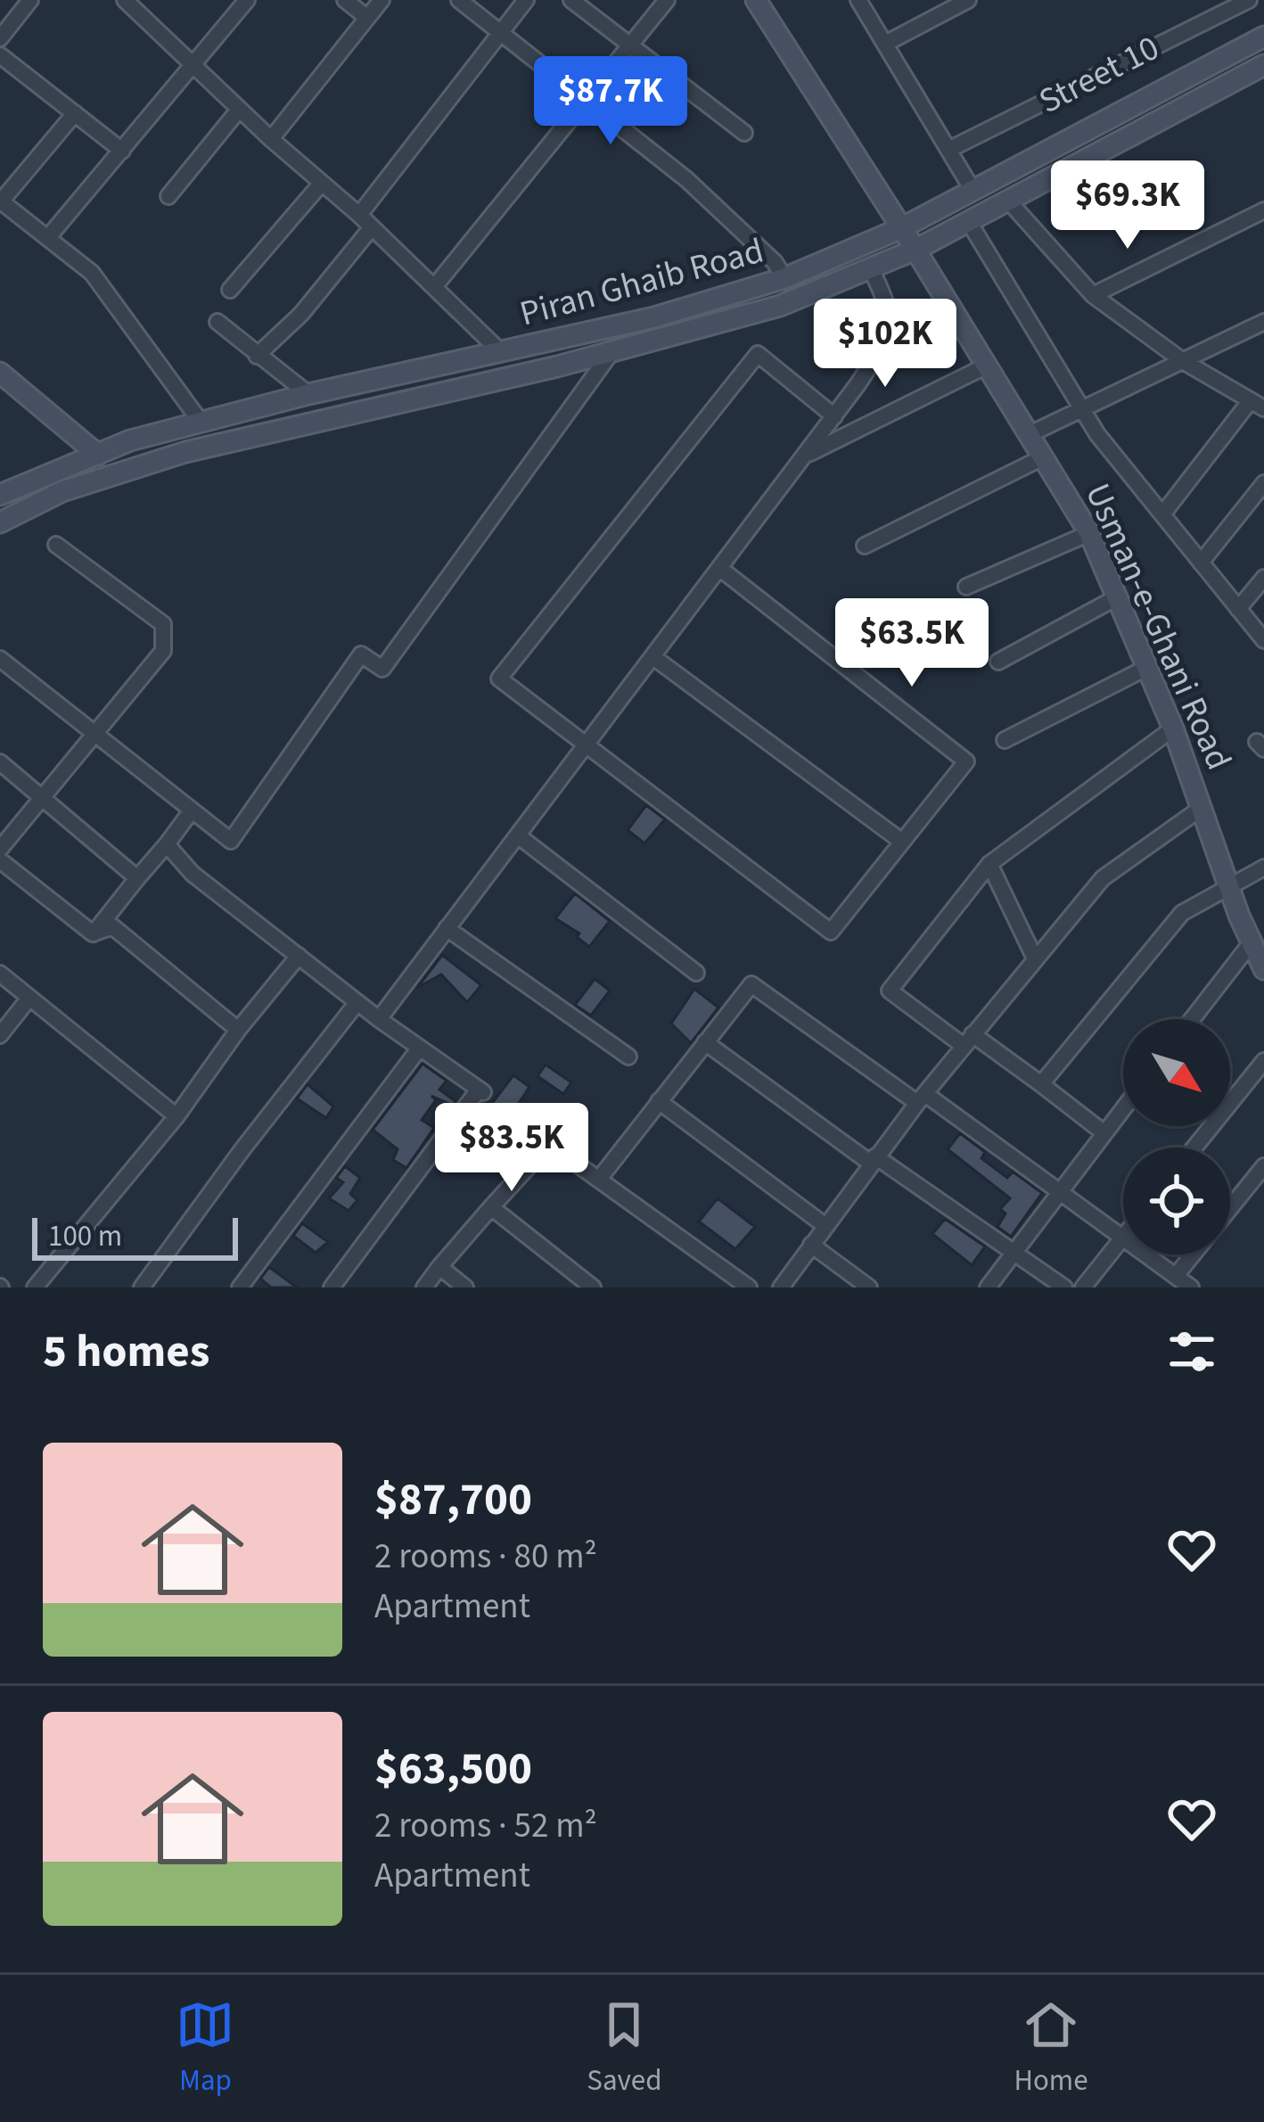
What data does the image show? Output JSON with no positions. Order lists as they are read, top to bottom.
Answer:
{
  "streets": {
    "main road": ["Piran Ghaib Road", "Usman-e-Ghani Road"],
    "street": ["Street 10"]
  },
  "crossings": [
    ["Piran Ghaib Road", "Usman-e-Ghani Road"]
  ],
  "scale_bar": "100 m",
  "north": "bottom right",
  "page": {
    "price": [
      "$87.7K",
      "$69.3K",
      "$102K",
      "$63.5K",
      "$83.5K"
    ],
    "scale": "100 m",
    "heading": "5 homes",
    "list": [
      {
        "name": "$87,700",
        "note": "2 rooms · 80 m² · Apartment"
      },
      {
        "name": "$63,500",
        "note": "2 rooms · 52 m² · Apartment"
      }
    ],
    "tabs": ["Map", "Saved", "Home"]
  }
}
